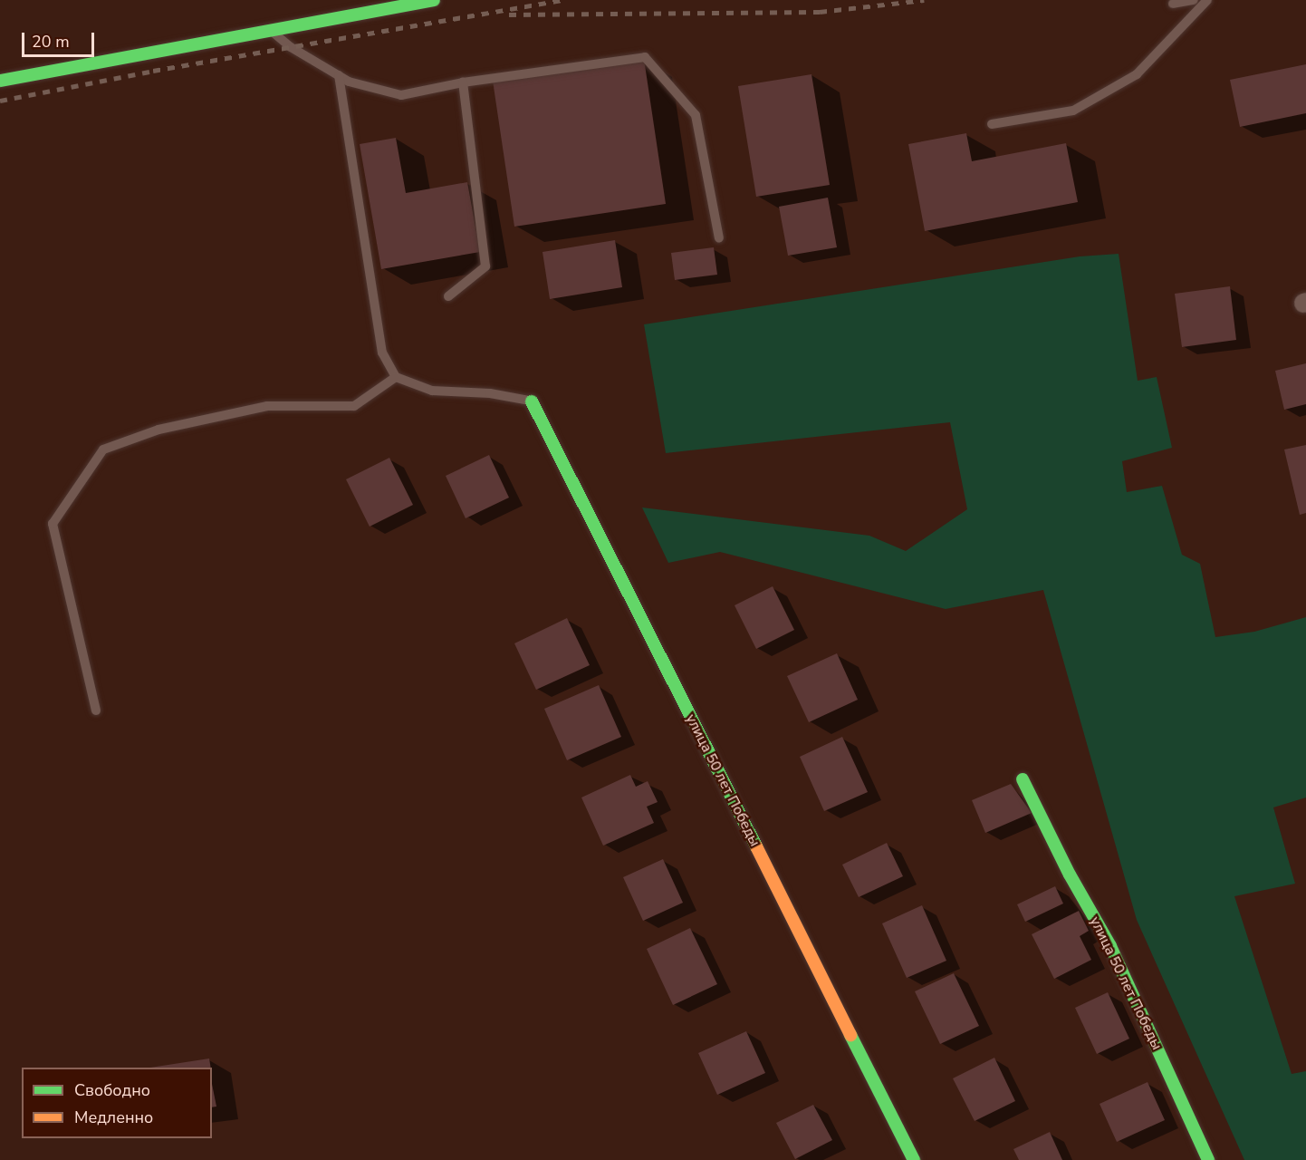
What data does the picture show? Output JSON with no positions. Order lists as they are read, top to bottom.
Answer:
{
  "streets": {
    "street": ["улица 50 лет Победы"]
  },
  "legend": ["Свободно", "Медленно"],
  "scale_bar": "20 m"
}
